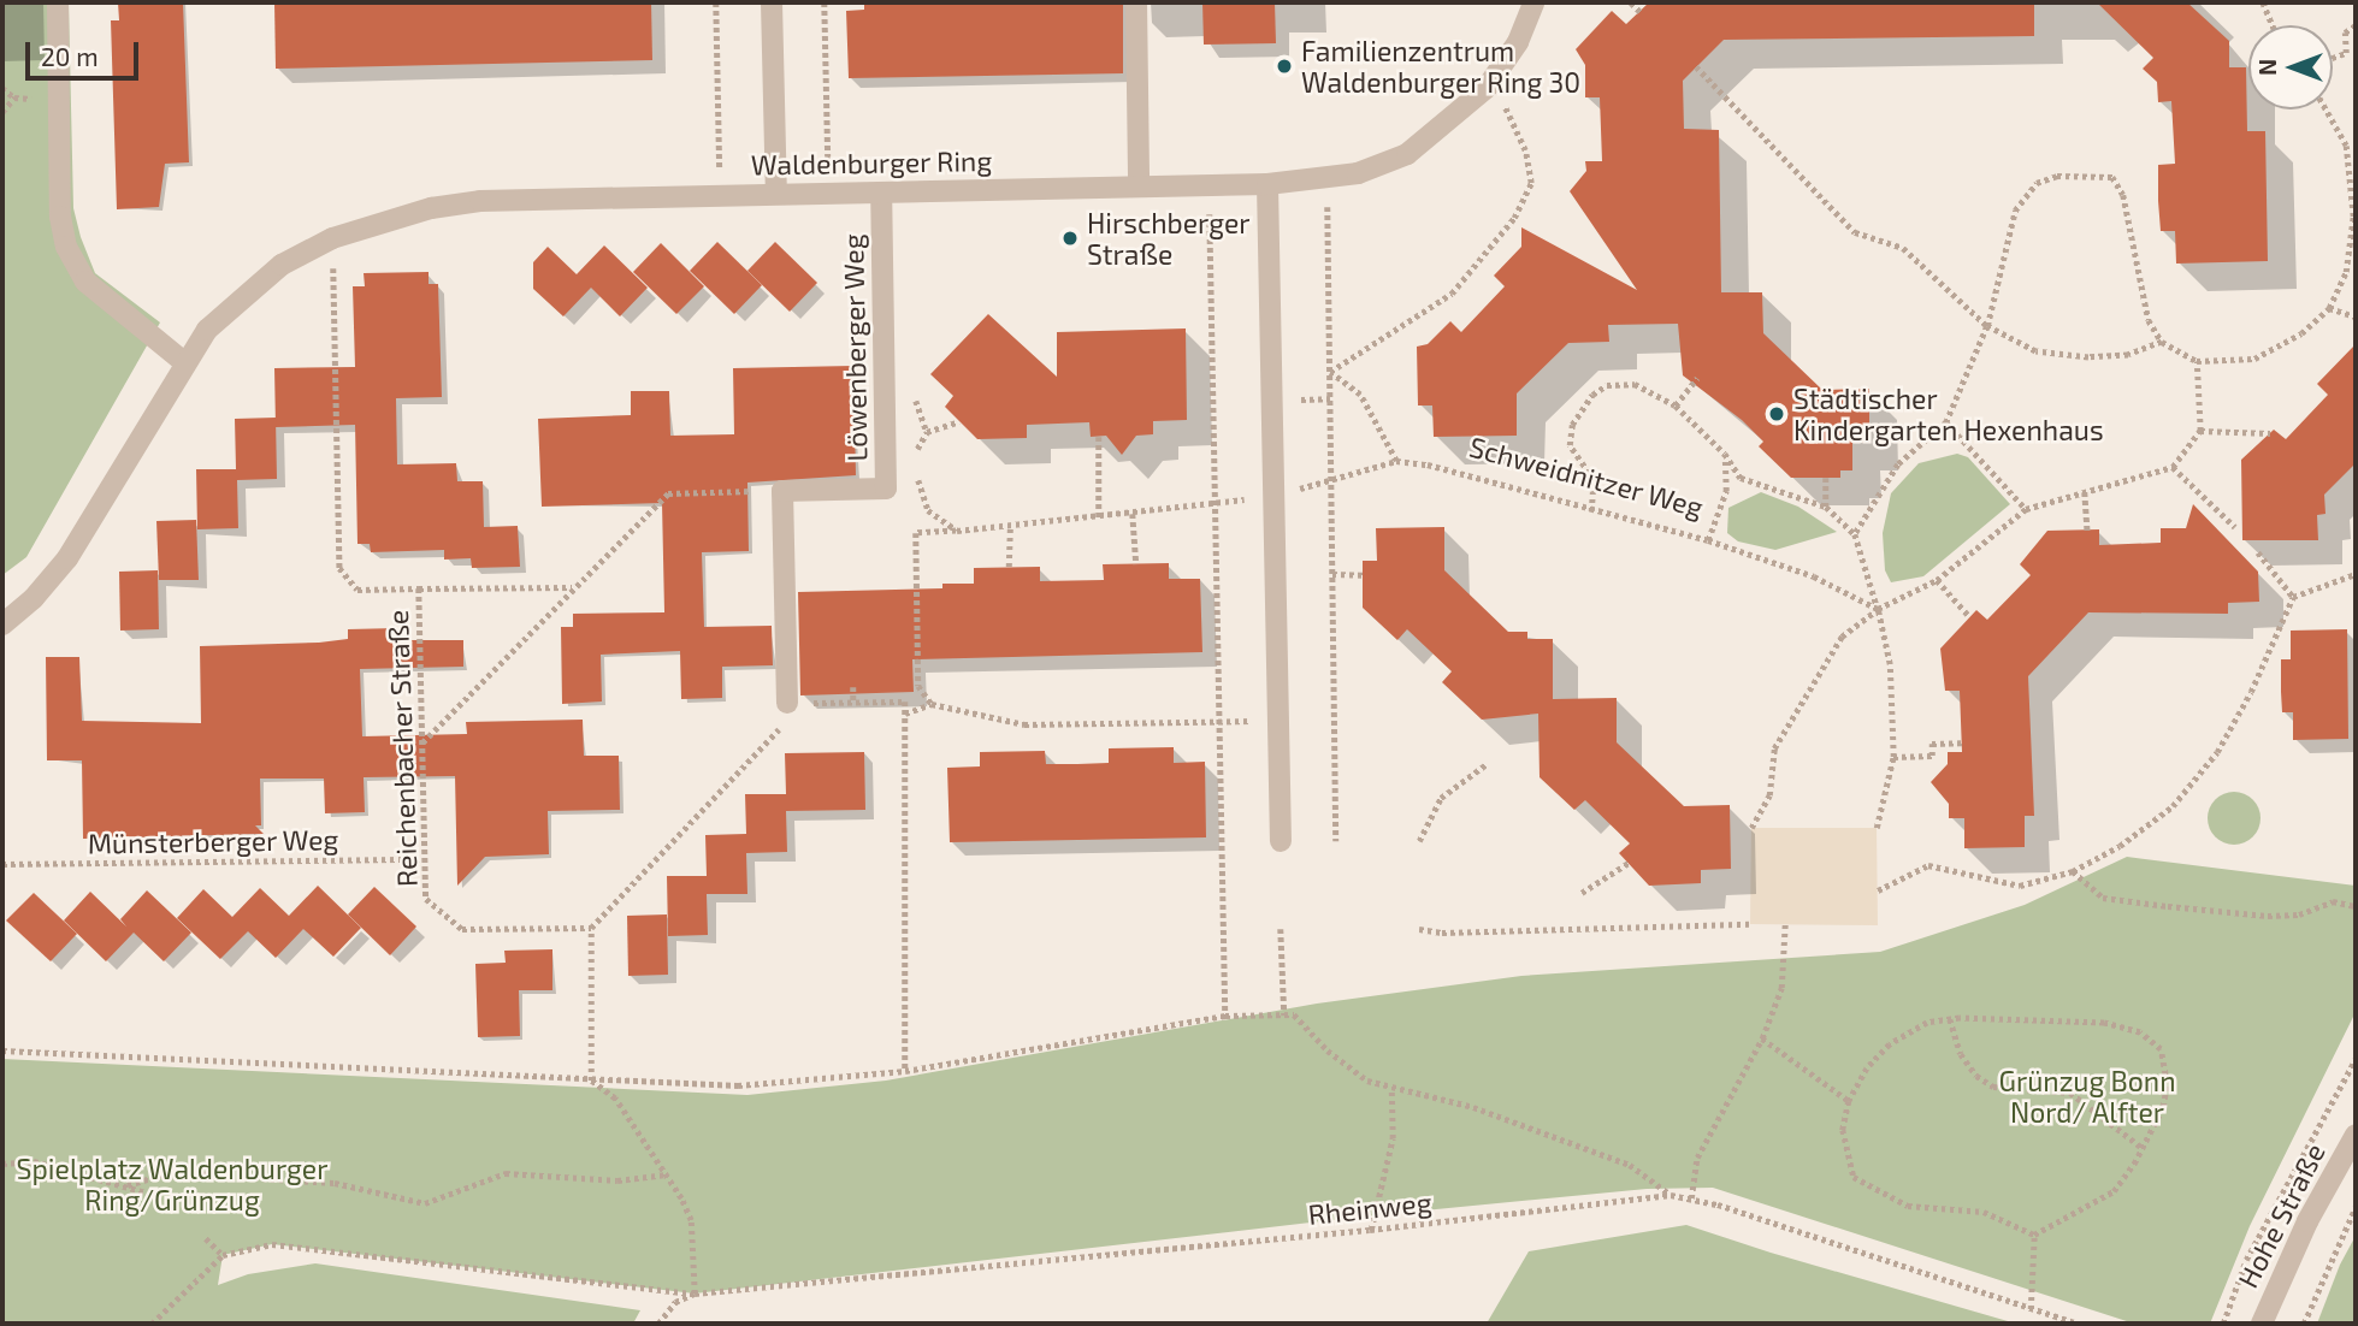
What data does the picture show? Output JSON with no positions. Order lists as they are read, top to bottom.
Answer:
{
  "streets": {
    "street": ["Waldenburger Ring", "Löwenberger Weg", "Hohe Straße"],
    "path": [
      "Schweidnitzer Weg",
      "Reichenbacher Straße",
      "Münsterberger Weg",
      "Rheinweg"
    ]
  },
  "crossings": [
    ["Waldenburger Ring", "Löwenberger Weg"],
    ["Waldenburger Ring", "Reichenbacher Straße"],
    ["Reichenbacher Straße", "Münsterberger Weg"]
  ],
  "parks": ["Grünzug Bonn Nord/ Alfter", "Spielplatz Waldenburger Ring/Grünzug"],
  "places": ["Familienzentrum Waldenburger Ring 30", "Hirschberger Straße", "Städtischer Kindergarten Hexenhaus"],
  "scale_bar": "20 m",
  "north": "left"
}
